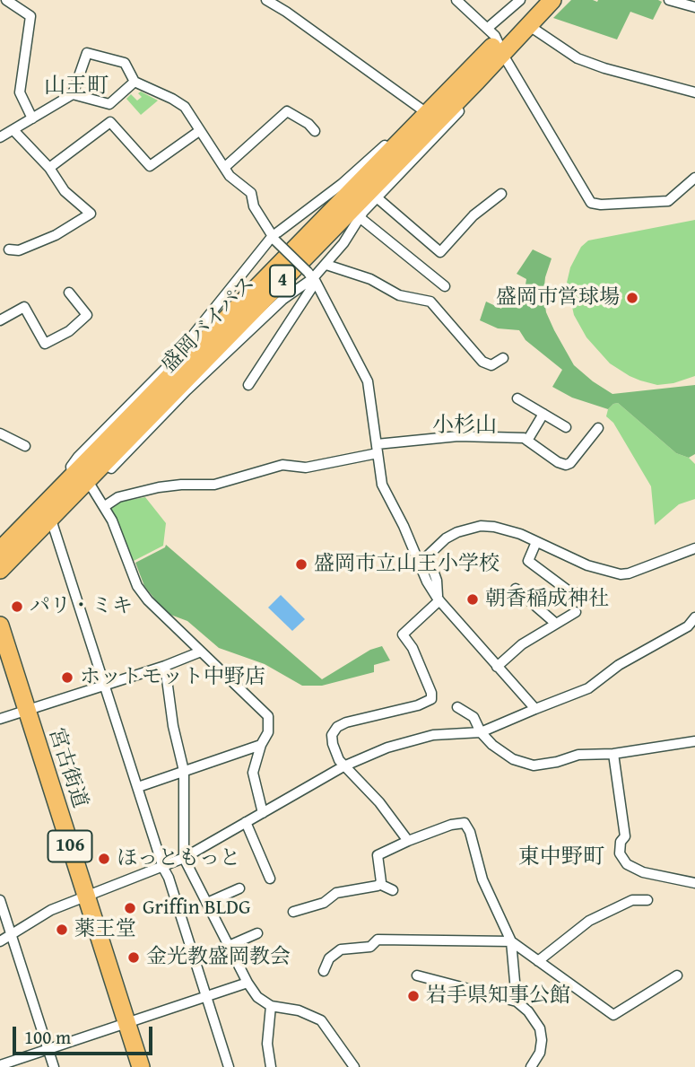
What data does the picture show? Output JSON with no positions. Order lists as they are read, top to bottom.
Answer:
{
  "streets": {
    "highway": [
      "4",
      "盛岡バイパス",
      "宮古街道",
      "106"
    ]
  },
  "districts": ["山王町", "小杉山", "東中野町"],
  "places": [
    "盛岡市営球場",
    "盛岡市立山王小学校",
    "朝香稲成神社",
    "パリ・ミキ",
    "ホットモット中野店",
    "ほっともっと",
    "Griffin BLDG",
    "薬王堂",
    "金光教盛岡教会",
    "岩手県知事公館"
  ],
  "scale_bar": "100 m"
}
